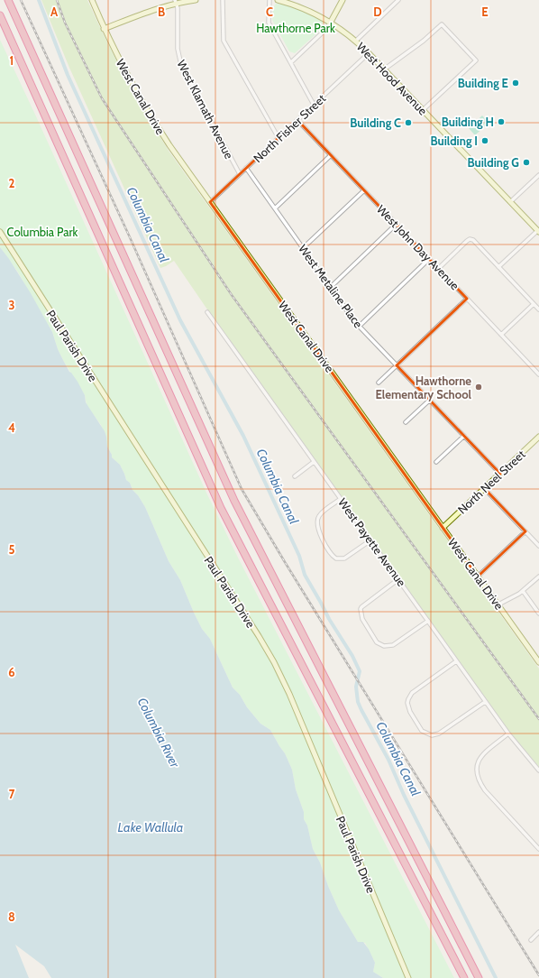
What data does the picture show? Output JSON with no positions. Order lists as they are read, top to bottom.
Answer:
{
  "streets": {
    "street": [
      "West Hood Avenue",
      "West Canal Drive",
      "West Klamath Avenue",
      "North Fisher Street",
      "West John Day Avenue",
      "West Metaline Place",
      "Paul Parish Drive",
      "North Neel Street",
      "West Payette Avenue"
    ]
  },
  "crossings": [
    ["West Hood Avenue", "North Fisher Street"],
    ["West Canal Drive", "North Fisher Street"],
    ["West Canal Drive", "North Neel Street"],
    ["West Klamath Avenue", "North Fisher Street"],
    ["North Fisher Street", "West John Day Avenue"],
    ["North Fisher Street", "West Metaline Place"],
    ["West Metaline Place", "North Neel Street"]
  ],
  "water": ["Columbia Canal", "Columbia River", "Lake Wallula"],
  "parks": ["Hawthorne Park", "Columbia Park"],
  "places": [
    "Building E",
    "Building H",
    "Building C",
    "Building I",
    "Building G",
    "Hawthorne Elementary School"
  ],
  "grid": {
    "columns": [
      "A",
      "B",
      "C",
      "D",
      "E"
    ],
    "rows": [
      "1",
      "2",
      "3",
      "4",
      "5",
      "6",
      "7",
      "8"
    ]
  }
}
